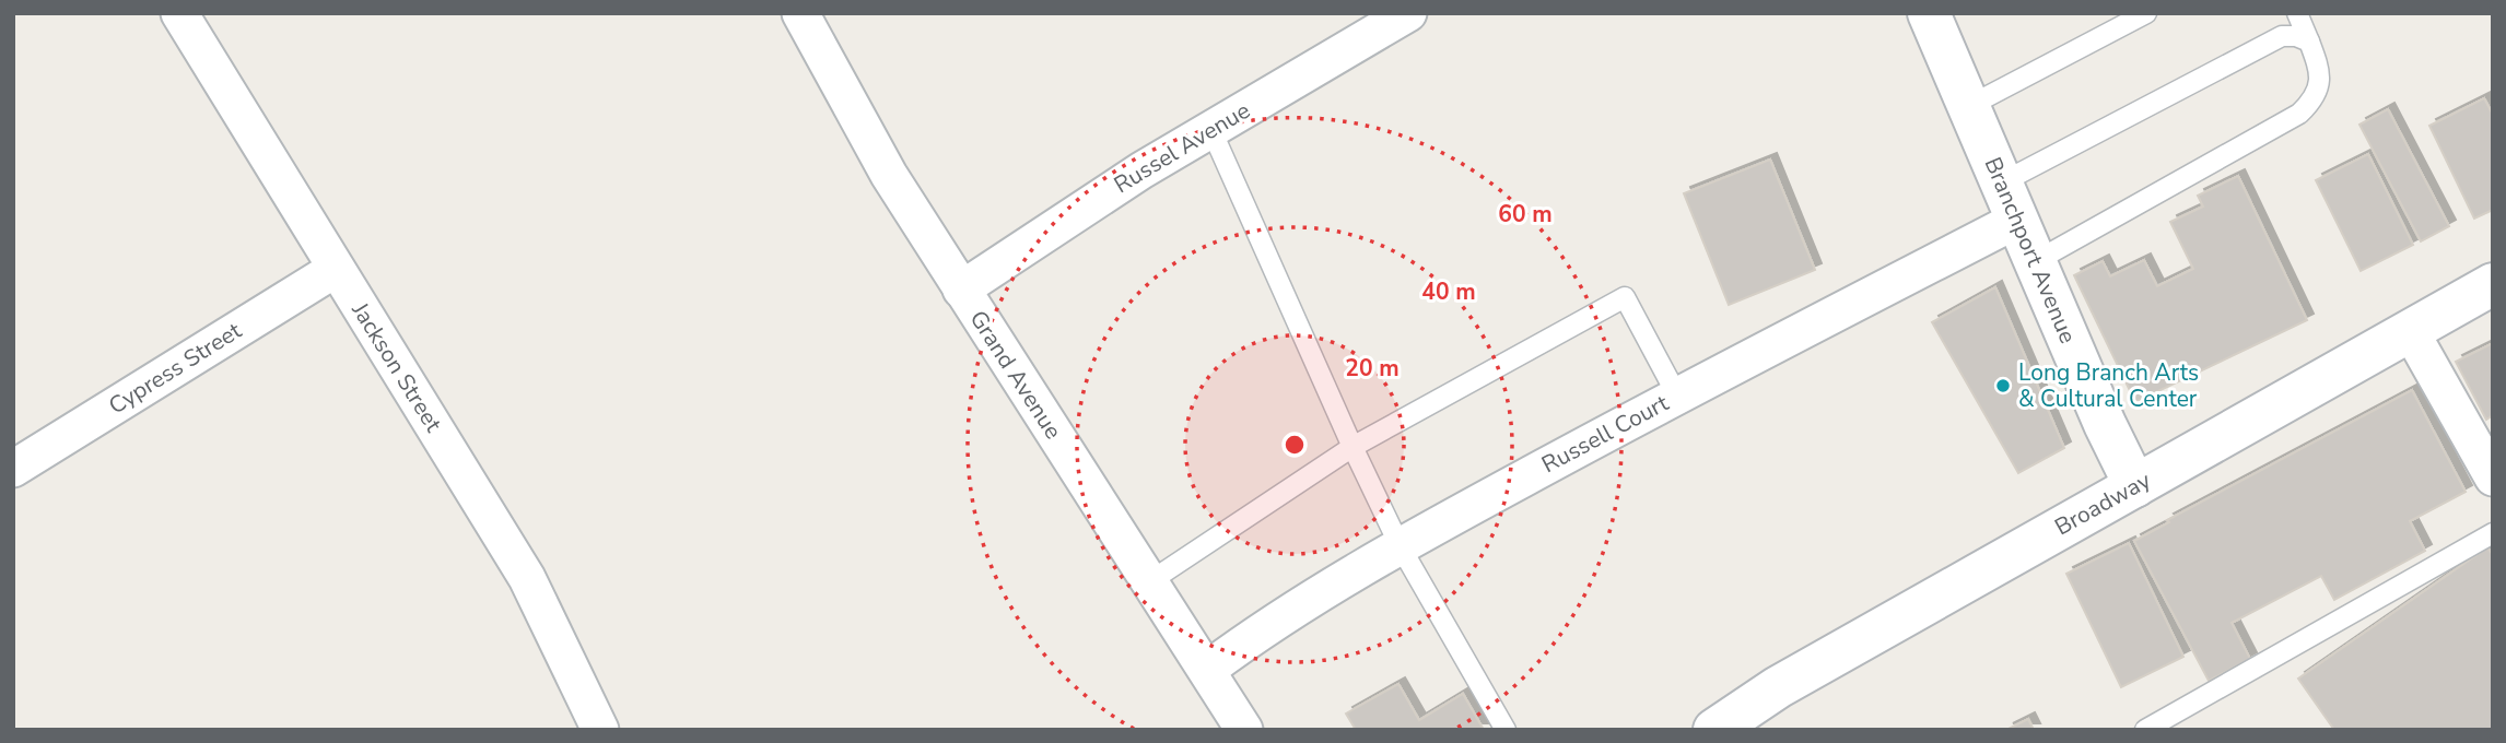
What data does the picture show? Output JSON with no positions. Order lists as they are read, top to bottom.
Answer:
{
  "streets": {
    "street": [
      "Russel Avenue",
      "Branchport Avenue",
      "Jackson Street",
      "Cypress Street",
      "Grand Avenue",
      "Russell Court",
      "Broadway"
    ]
  },
  "crossings": [
    ["Russel Avenue", "Grand Avenue"],
    ["Branchport Avenue", "Russell Court"],
    ["Branchport Avenue", "Broadway"],
    ["Jackson Street", "Cypress Street"],
    ["Grand Avenue", "Russell Court"]
  ],
  "places": ["Long Branch Arts & Cultural Center"],
  "rings": ["60 m", "40 m", "20 m"]
}
